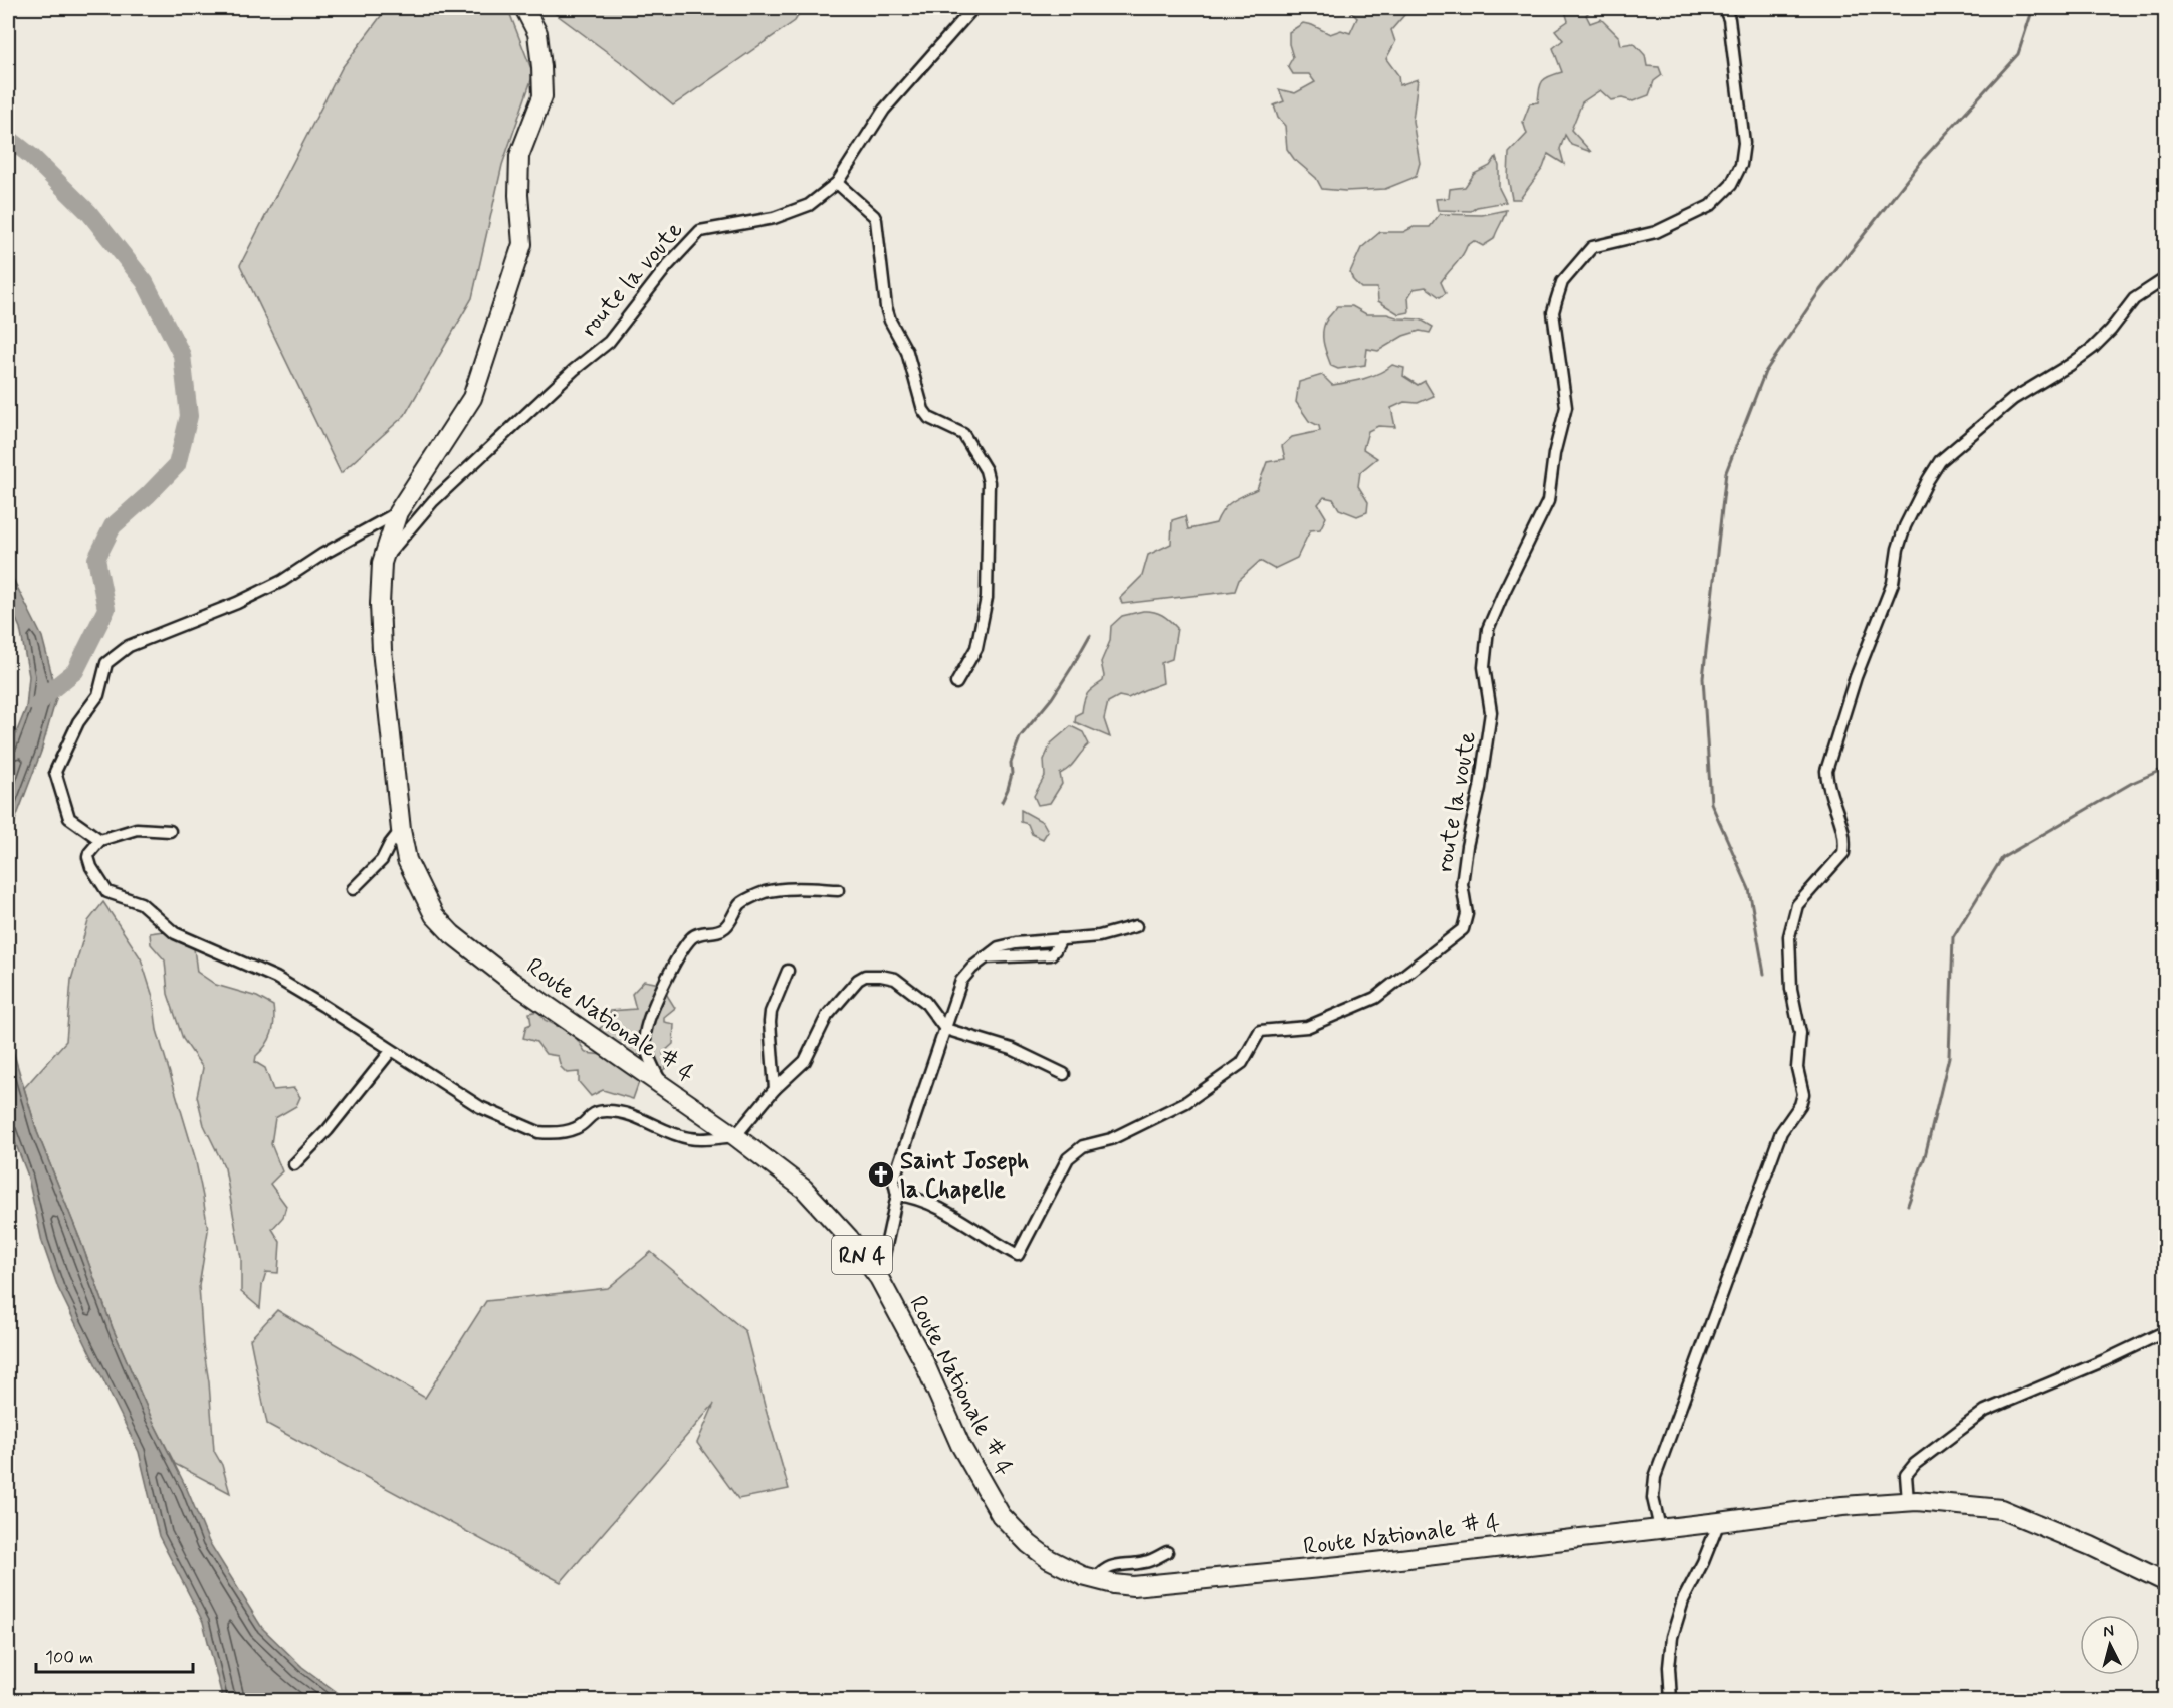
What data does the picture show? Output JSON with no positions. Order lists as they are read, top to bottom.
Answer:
{
  "streets": {
    "main road": ["Route Nationale # 4", "RN 4"],
    "street": ["route la voute"]
  },
  "crossings": [
    ["route la voute", "Route Nationale # 4"]
  ],
  "places": {
    "church": ["Saint Joseph la Chapelle"]
  },
  "scale_bar": "100 m",
  "north": "top"
}
